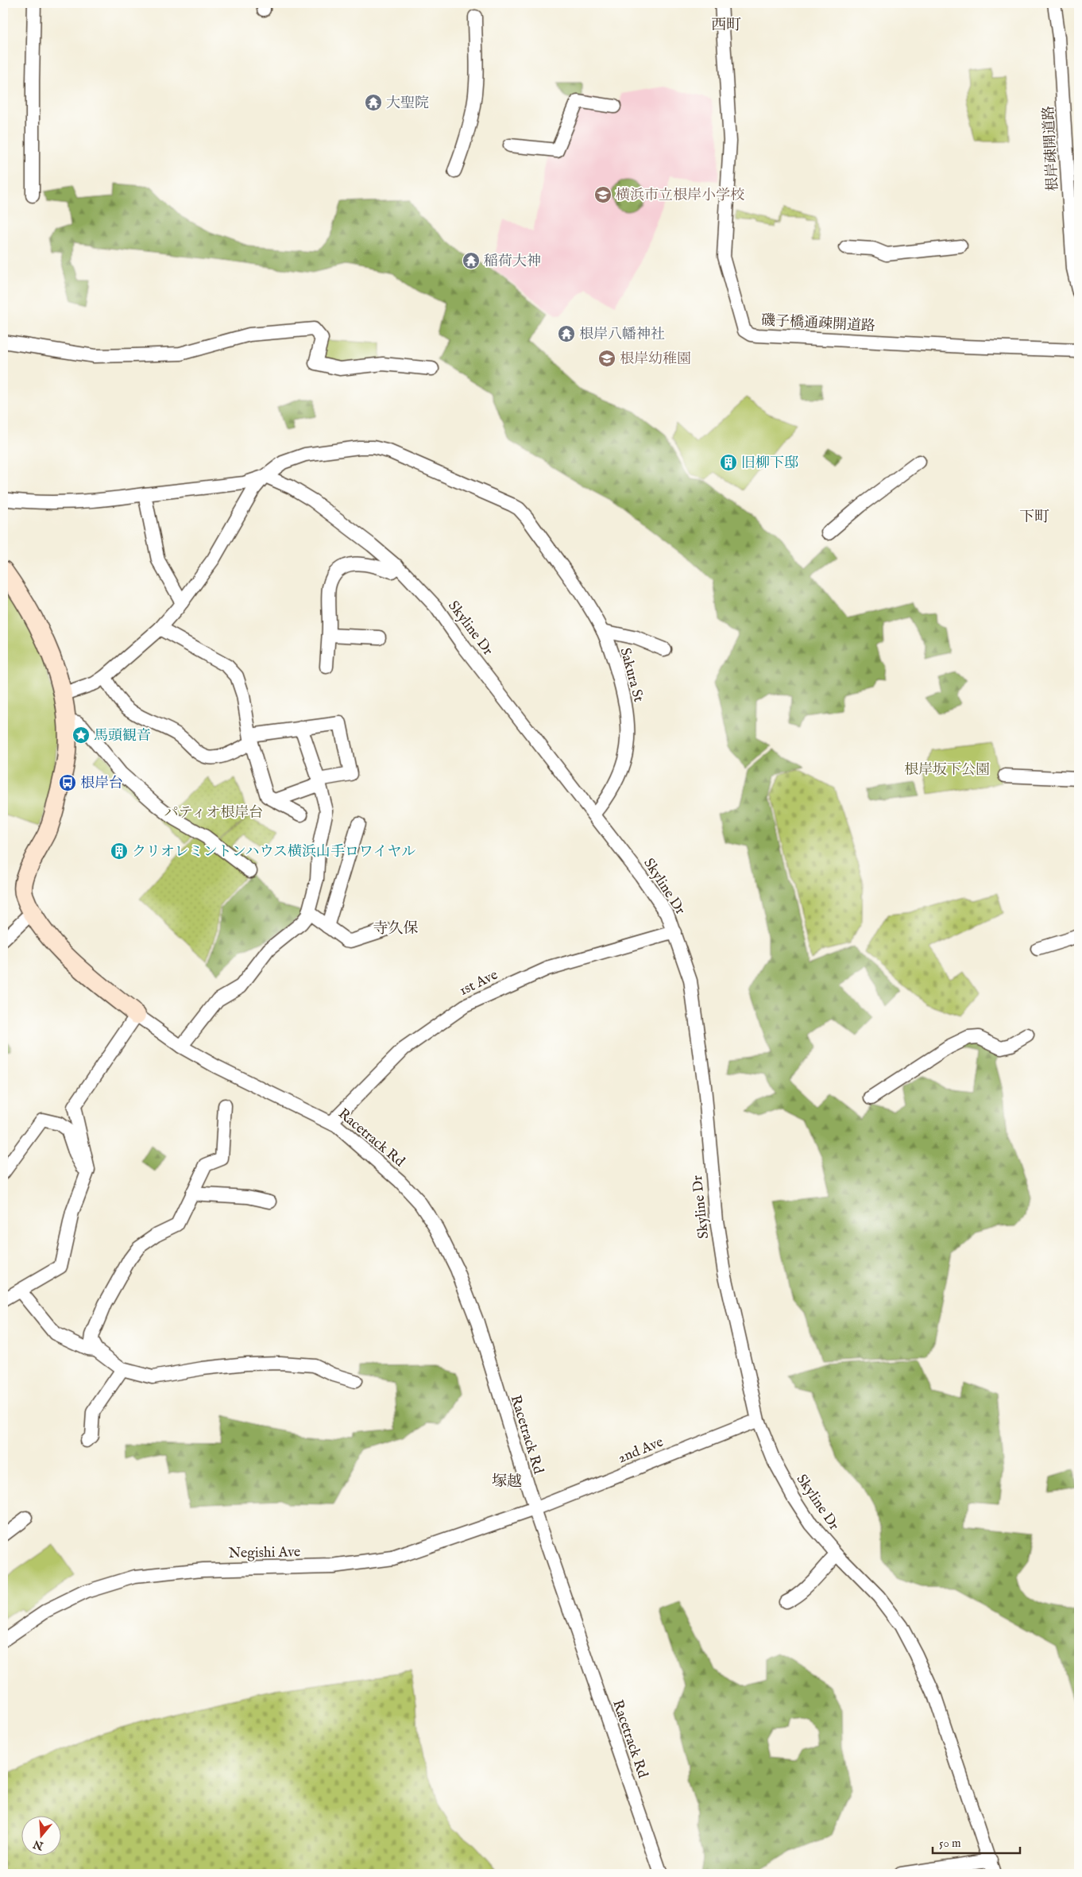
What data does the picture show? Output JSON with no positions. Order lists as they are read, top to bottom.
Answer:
{
  "streets": {
    "street": [
      "根岸疎開道路",
      "磯子橋通疎開道路",
      "Skyline Dr",
      "Sakura St",
      "1st Ave",
      "Racetrack Rd",
      "2nd Ave",
      "Negishi Ave"
    ]
  },
  "crossings": [
    ["Skyline Dr", "Sakura St"],
    ["Skyline Dr", "1st Ave"],
    ["Skyline Dr", "2nd Ave"],
    ["1st Ave", "Racetrack Rd"],
    ["Racetrack Rd", "2nd Ave"],
    ["Racetrack Rd", "Negishi Ave"],
    ["2nd Ave", "Negishi Ave"]
  ],
  "districts": [
    "西町",
    "下町",
    "寺久保",
    "塚越"
  ],
  "parks": ["根岸坂下公園", "パティオ根岸台"],
  "places": {
    "temple": ["大聖院", "稲荷大神", "根岸八幡神社"],
    "school or university": ["横浜市立根岸小学校", "根岸幼稚園"],
    "building": ["旧柳下邸", "クリオレミントンハウス横浜山手ロワイヤル"],
    "place": ["馬頭観音"],
    "bus stop": ["根岸台"]
  },
  "scale_bar": "50 m",
  "north": "bottom"
}
